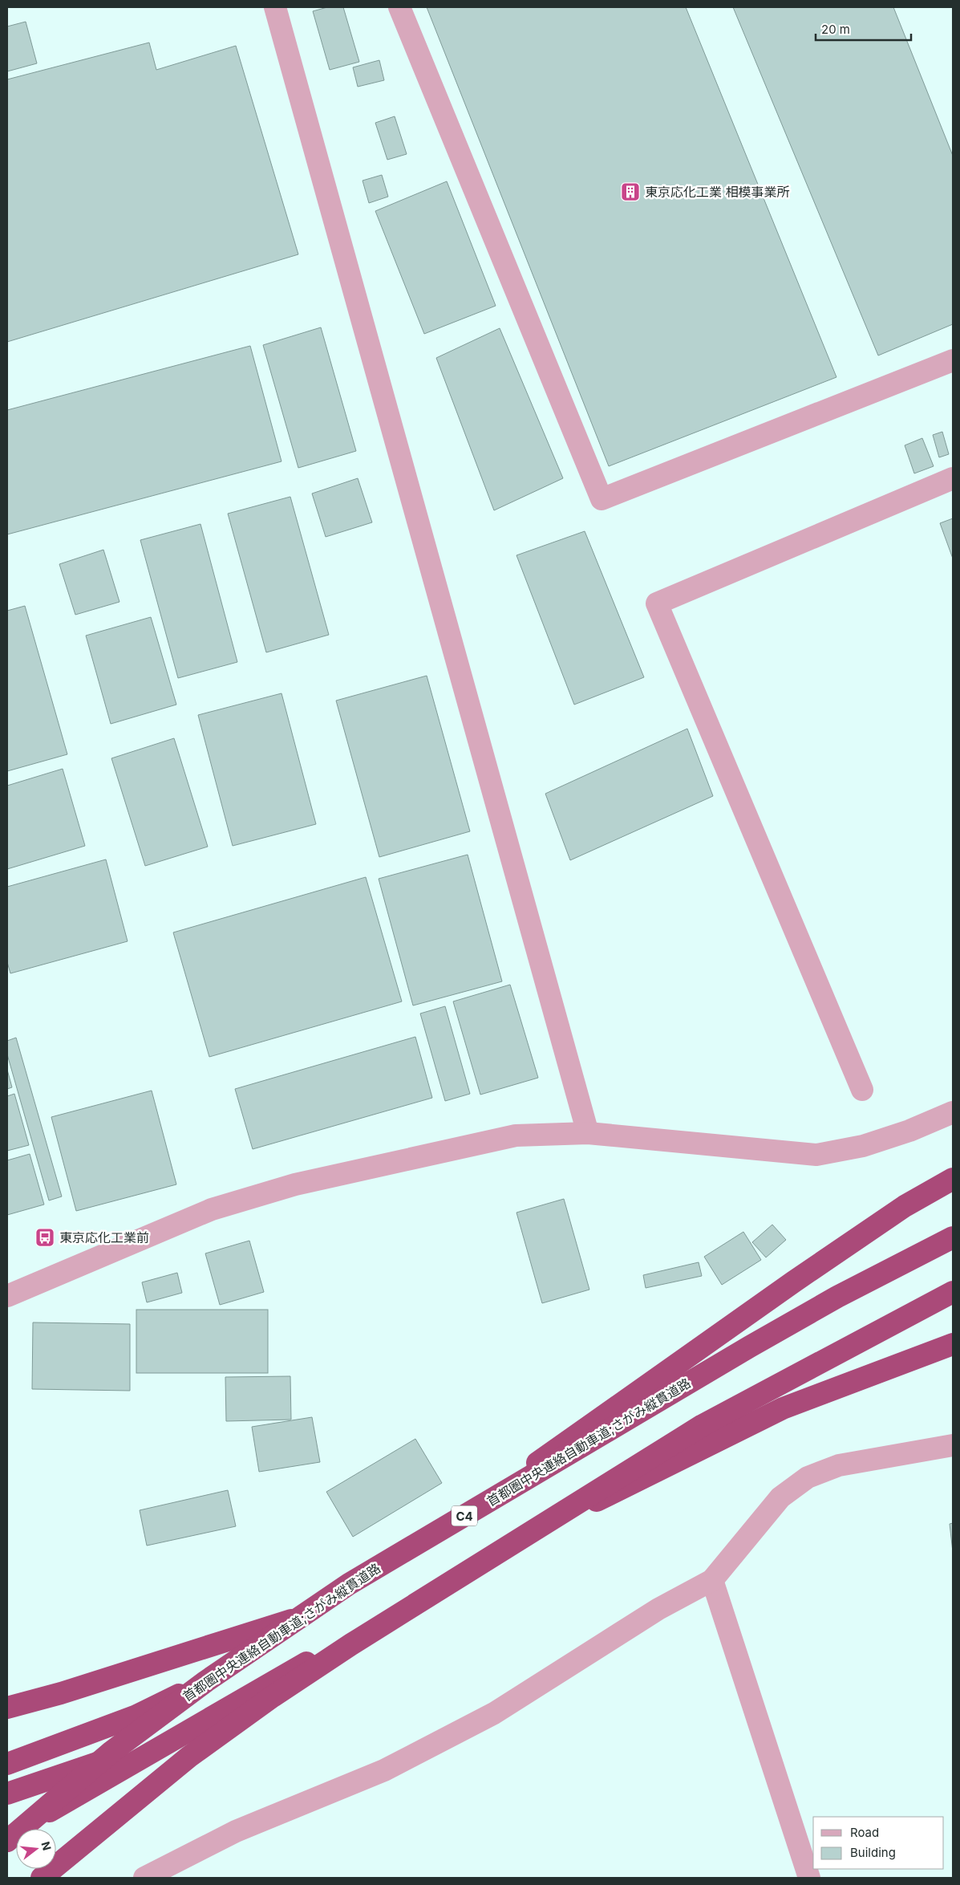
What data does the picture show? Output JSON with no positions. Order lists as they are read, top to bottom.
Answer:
{
  "streets": {
    "highway": ["首都圏中央連絡自動車道;さがみ縦貫道路", "C4"]
  },
  "places": {
    "building": ["東京応化工業 相模事業所"],
    "bus stop": ["東京応化工業前"]
  },
  "legend": ["Road", "Building"],
  "scale_bar": "20 m",
  "north": "right"
}
